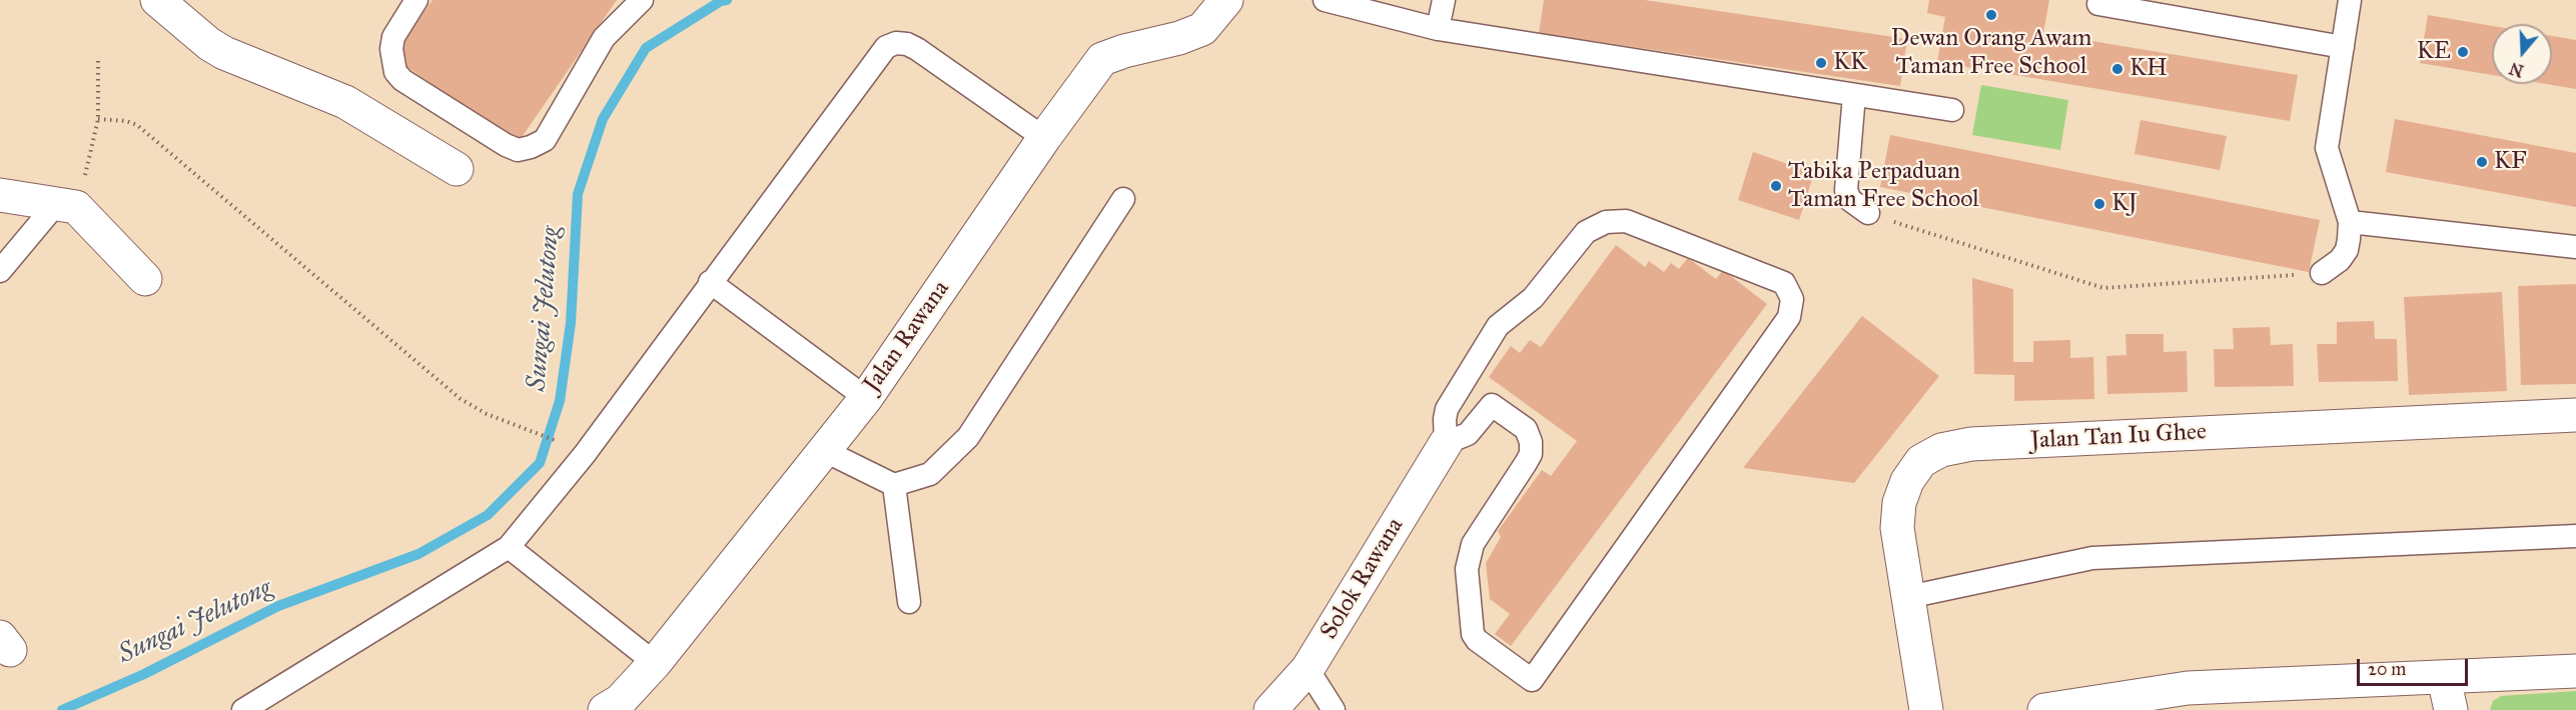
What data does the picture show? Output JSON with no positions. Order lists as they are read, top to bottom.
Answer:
{
  "streets": {
    "street": ["Jalan Rawana", "Jalan Tan Iu Ghee", "Solok Rawana"]
  },
  "water": ["Sungai Jelutong"],
  "places": [
    "Dewan Orang Awam Taman Free School",
    "KE",
    "KK",
    "KH",
    "KF",
    "Tabika Perpaduan Taman Free School",
    "KJ"
  ],
  "scale_bar": "20 m",
  "north": "bottom"
}
